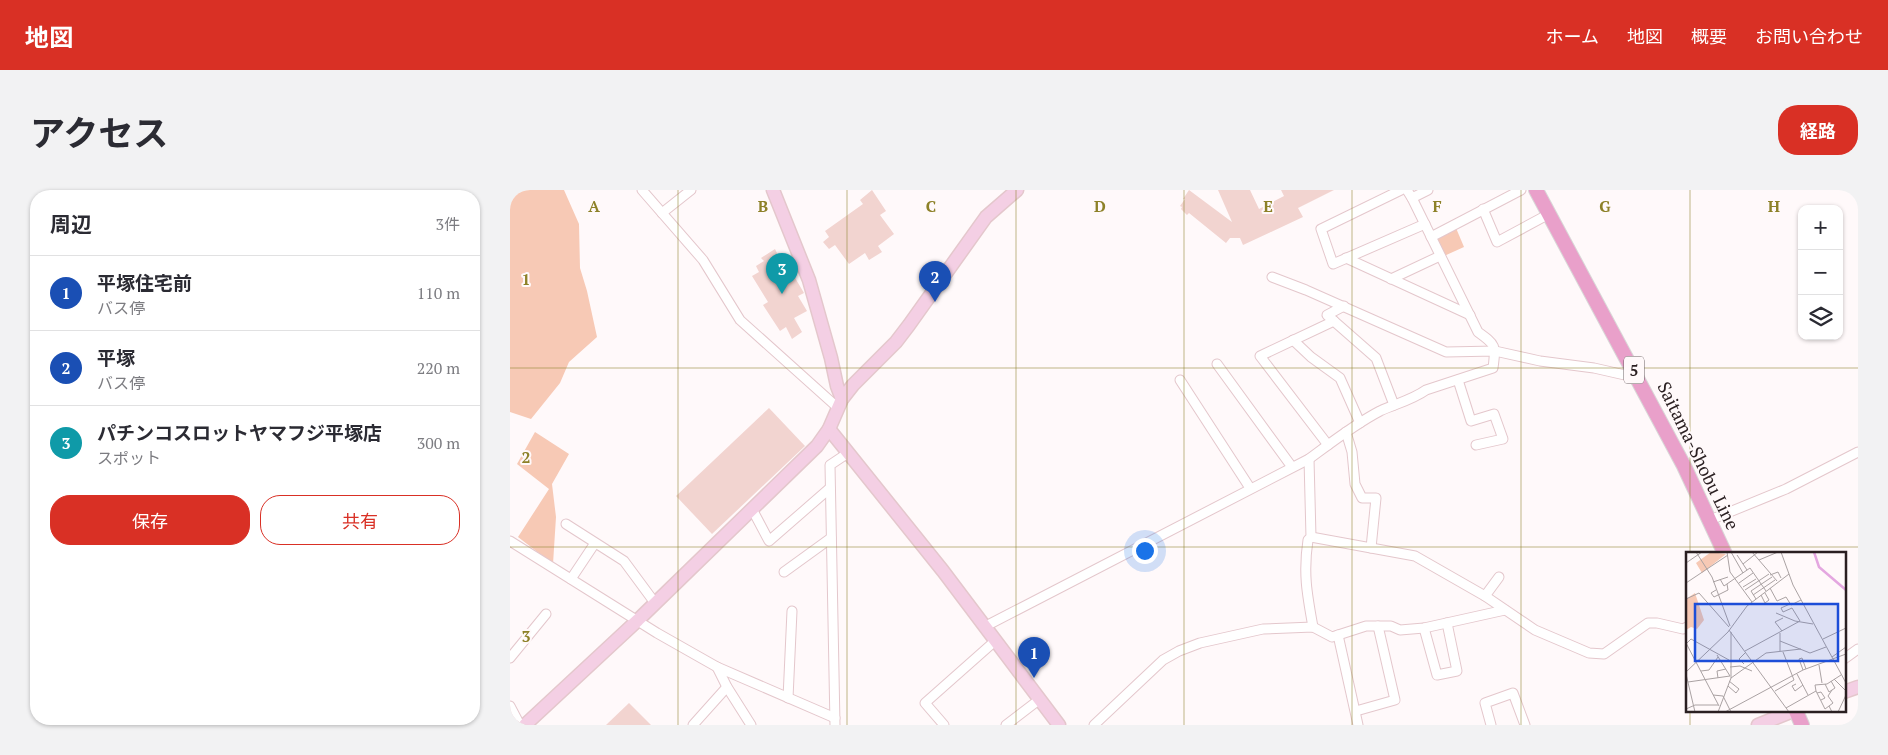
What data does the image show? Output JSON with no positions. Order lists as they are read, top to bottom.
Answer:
{
  "streets": {
    "main road": ["5", "Saitama-Shobu Line"]
  },
  "page": {
    "header": "地図",
    "nav": [
      "ホーム",
      "地図",
      "概要",
      "お問い合わせ"
    ],
    "title": "アクセス",
    "buttons": [
      "経路",
      ["保存", "共有"]
    ],
    "heading": ["周辺", "3件"],
    "map_buttons": ["+", "−"],
    "pins": ["3", "2", "1"],
    "list": [
      {
        "mark": "1",
        "name": "平塚住宅前",
        "note": "バス停",
        "value": "110 m"
      },
      {
        "mark": "2",
        "name": "平塚",
        "note": "バス停",
        "value": "220 m"
      },
      {
        "mark": "3",
        "name": "パチンコスロットヤマフジ平塚店",
        "note": "スポット",
        "value": "300 m"
      }
    ]
  },
  "grid": {
    "columns": [
      "A",
      "B",
      "C",
      "D",
      "E",
      "F",
      "G",
      "H"
    ],
    "rows": ["1", "2", "3"]
  }
}
